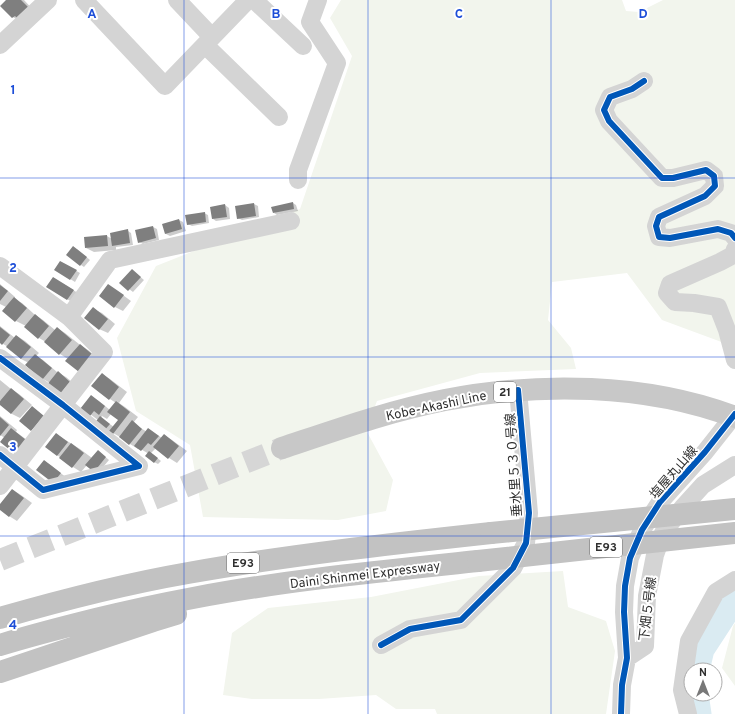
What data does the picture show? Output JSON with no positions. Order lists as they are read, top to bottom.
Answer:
{
  "streets": {
    "highway": ["E93", "Daini Shinmei Expressway"],
    "main road": ["21", "Kobe-Akashi Line"],
    "street": ["垂水里５３０号線", "塩屋丸山線", "下畑５号線"]
  },
  "crossings": [
    ["Kobe-Akashi Line", "垂水里５３０号線"],
    ["Kobe-Akashi Line", "塩屋丸山線"],
    ["塩屋丸山線", "下畑５号線"]
  ],
  "north": "top",
  "grid": {
    "columns": [
      "A",
      "B",
      "C",
      "D"
    ],
    "rows": [
      "1",
      "2",
      "3",
      "4"
    ]
  }
}
